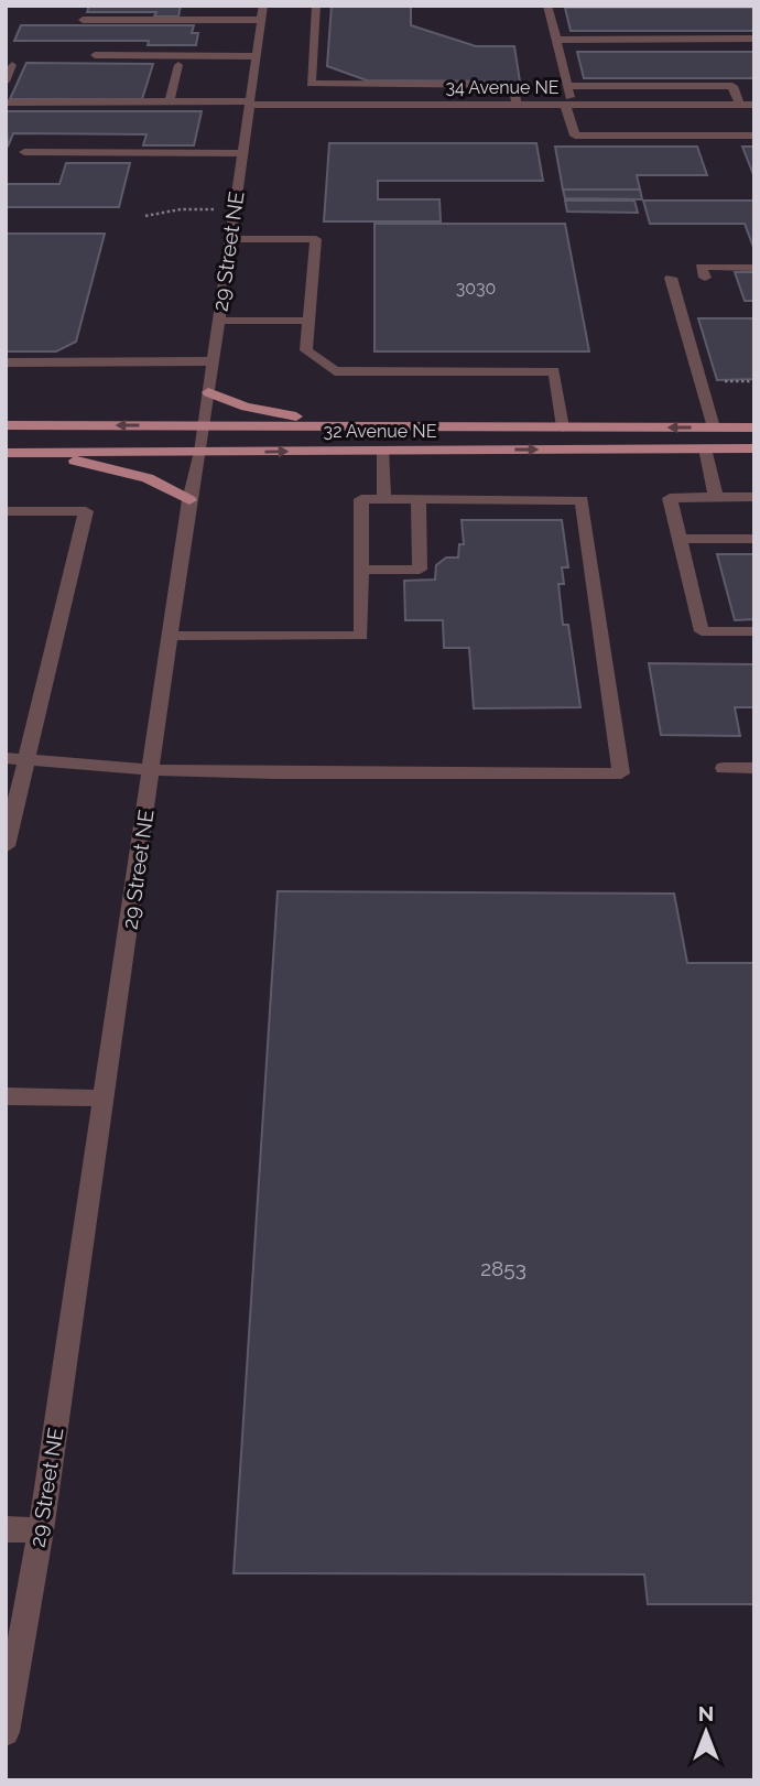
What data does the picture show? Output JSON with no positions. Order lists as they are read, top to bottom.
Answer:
{
  "streets": {
    "main road": ["32 Avenue NE"],
    "street": ["34 Avenue NE", "29 Street NE"]
  },
  "crossings": [
    ["34 Avenue NE", "29 Street NE"],
    ["29 Street NE", "32 Avenue NE"]
  ],
  "house_numbers": ["3030", "2853"],
  "north": "top"
}
